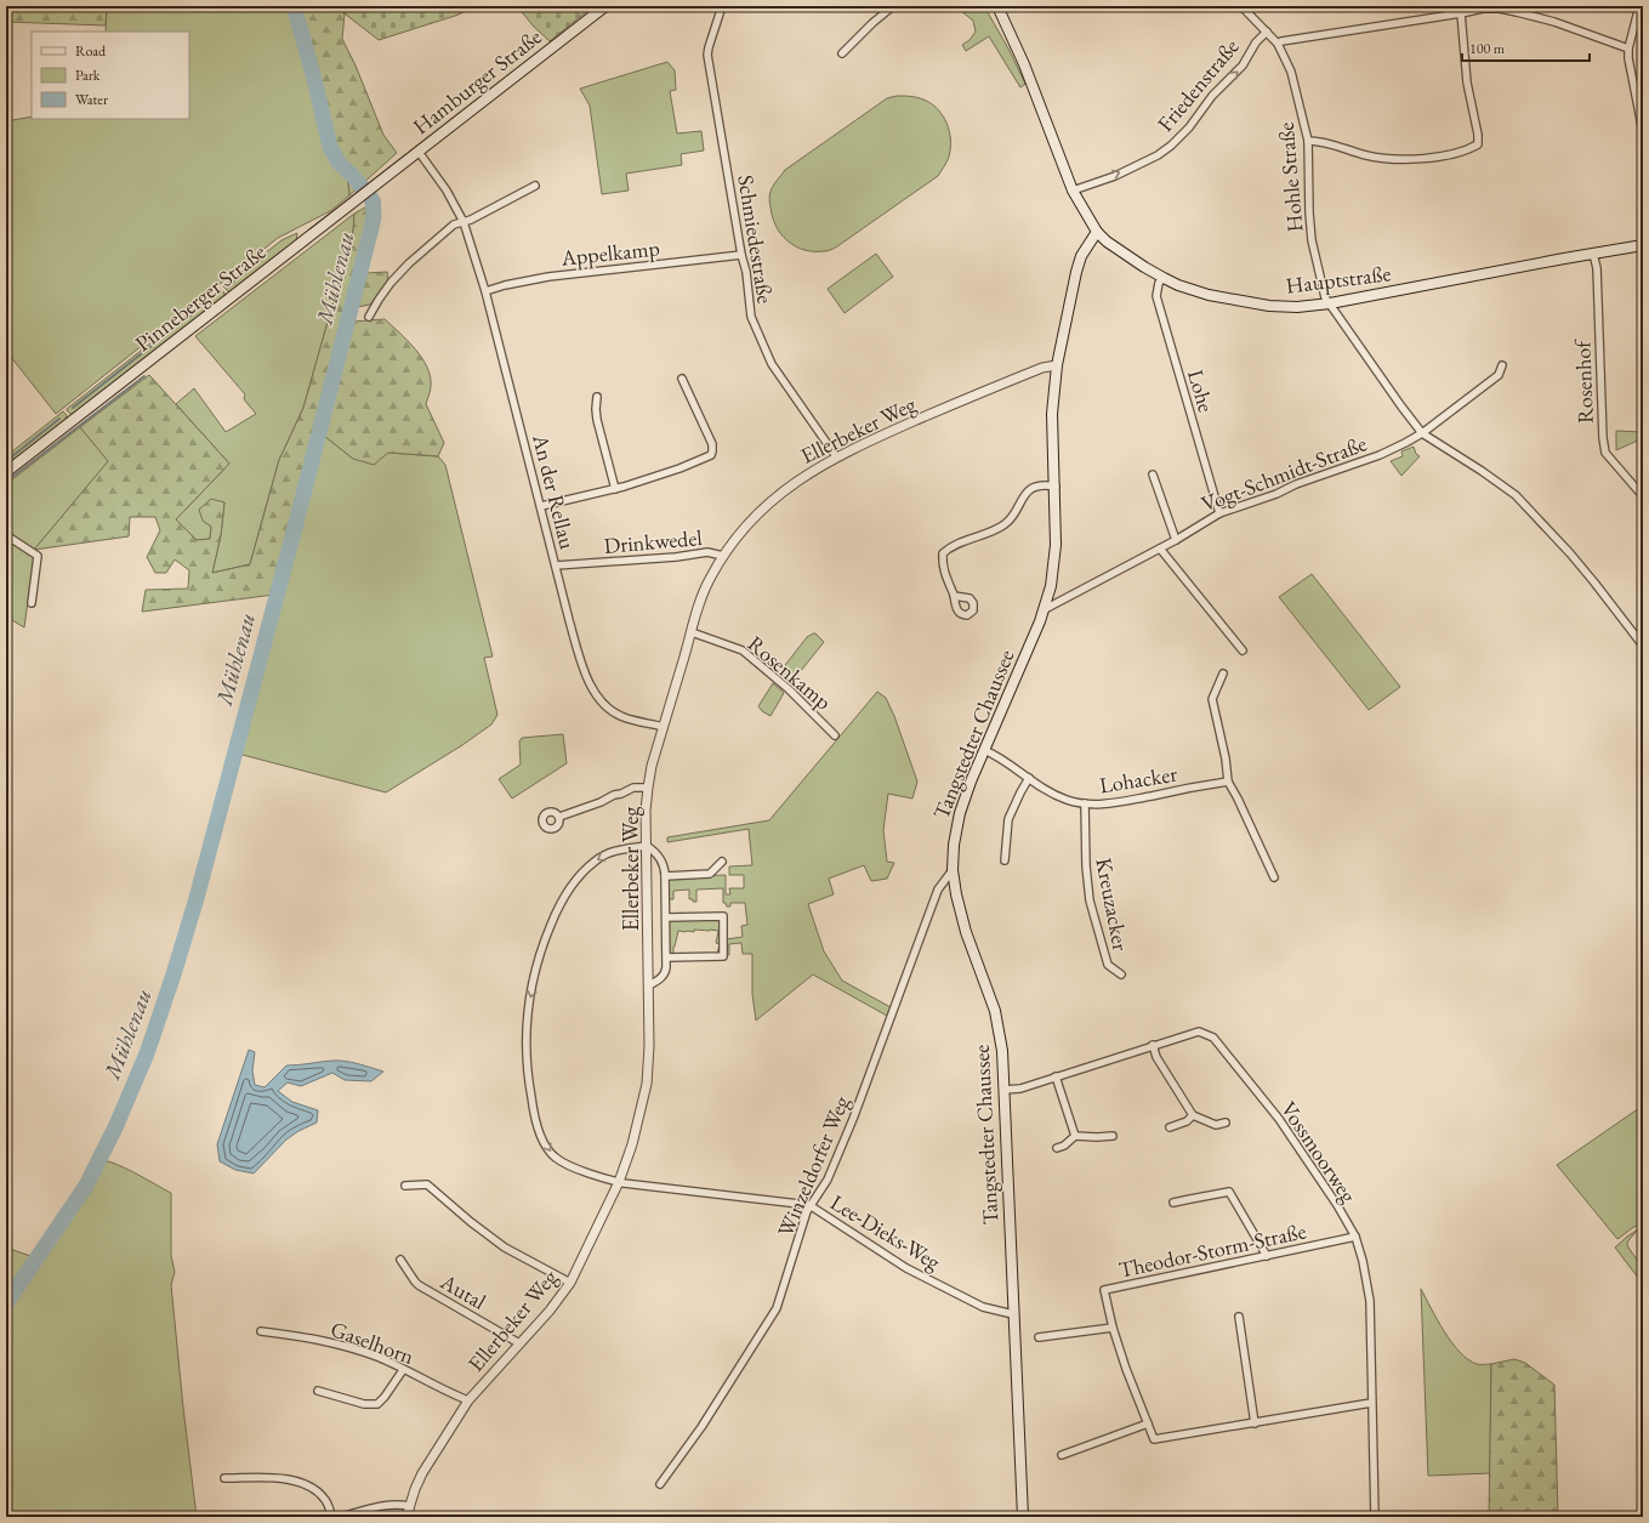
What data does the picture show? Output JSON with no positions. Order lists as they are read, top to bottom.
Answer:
{
  "streets": {
    "main road": [
      "Hamburger Straße",
      "Hauptstraße",
      "Pinneberger Straße",
      "Tangstedter Chaussee"
    ],
    "street": [
      "Friedenstraße",
      "Hohle Straße",
      "Schmiedestraße",
      "Appelkamp",
      "Rosenhof",
      "Lohe",
      "Ellerbeker Weg",
      "Vogt-Schmidt-Straße",
      "An der Rellau",
      "Drinkwedel",
      "Rosenkamp",
      "Lohacker",
      "Kreuzacker",
      "Vossmoorweg",
      "Winzeldorfer Weg",
      "Lee-Dieks-Weg",
      "Theodor-Storm-Straße",
      "Autal",
      "Gaselhorn"
    ]
  },
  "crossings": [
    ["Hamburger Straße", "Pinneberger Straße"],
    ["Hamburger Straße", "An der Rellau"],
    ["Friedenstraße", "Hohle Straße"],
    ["Friedenstraße", "Hauptstraße"],
    ["Hohle Straße", "Hauptstraße"],
    ["Hohle Straße", "Vogt-Schmidt-Straße"],
    ["Schmiedestraße", "Appelkamp"],
    ["Schmiedestraße", "Ellerbeker Weg"],
    ["Appelkamp", "An der Rellau"],
    ["Hauptstraße", "Rosenhof"],
    ["Hauptstraße", "Lohe"],
    ["Hauptstraße", "Tangstedter Chaussee"],
    ["Pinneberger Straße", "An der Rellau"],
    ["Lohe", "Vogt-Schmidt-Straße"],
    ["Ellerbeker Weg", "An der Rellau"],
    ["Ellerbeker Weg", "Drinkwedel"],
    ["Ellerbeker Weg", "Rosenkamp"],
    ["Ellerbeker Weg", "Tangstedter Chaussee"],
    ["Ellerbeker Weg", "Lee-Dieks-Weg"],
    ["Ellerbeker Weg", "Autal"],
    ["Ellerbeker Weg", "Gaselhorn"],
    ["Vogt-Schmidt-Straße", "Tangstedter Chaussee"],
    ["An der Rellau", "Drinkwedel"],
    ["Tangstedter Chaussee", "Lohacker"],
    ["Tangstedter Chaussee", "Vossmoorweg"],
    ["Tangstedter Chaussee", "Winzeldorfer Weg"],
    ["Tangstedter Chaussee", "Lee-Dieks-Weg"],
    ["Lohacker", "Kreuzacker"],
    ["Vossmoorweg", "Theodor-Storm-Straße"],
    ["Winzeldorfer Weg", "Lee-Dieks-Weg"]
  ],
  "one_way": ["Friedenstraße"],
  "water": ["Mühlenau"],
  "legend": ["Road", "Park", "Water"],
  "scale_bar": "100 m"
}
